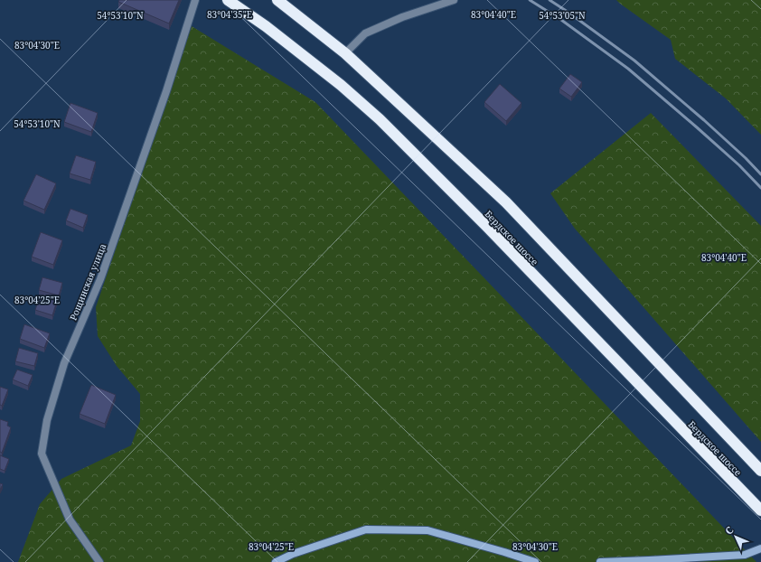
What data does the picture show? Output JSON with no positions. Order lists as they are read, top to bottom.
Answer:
{
  "streets": {
    "highway": ["Бердское шоссе"],
    "street": ["Рощинская улица"]
  },
  "north": "top left",
  "coordinates": [
    "83°04'35\"E",
    "83°04'40\"E",
    "54°53'10\"N",
    "54°53'05\"N",
    "83°04'30\"E",
    "83°04'25\"E"
  ]
}
